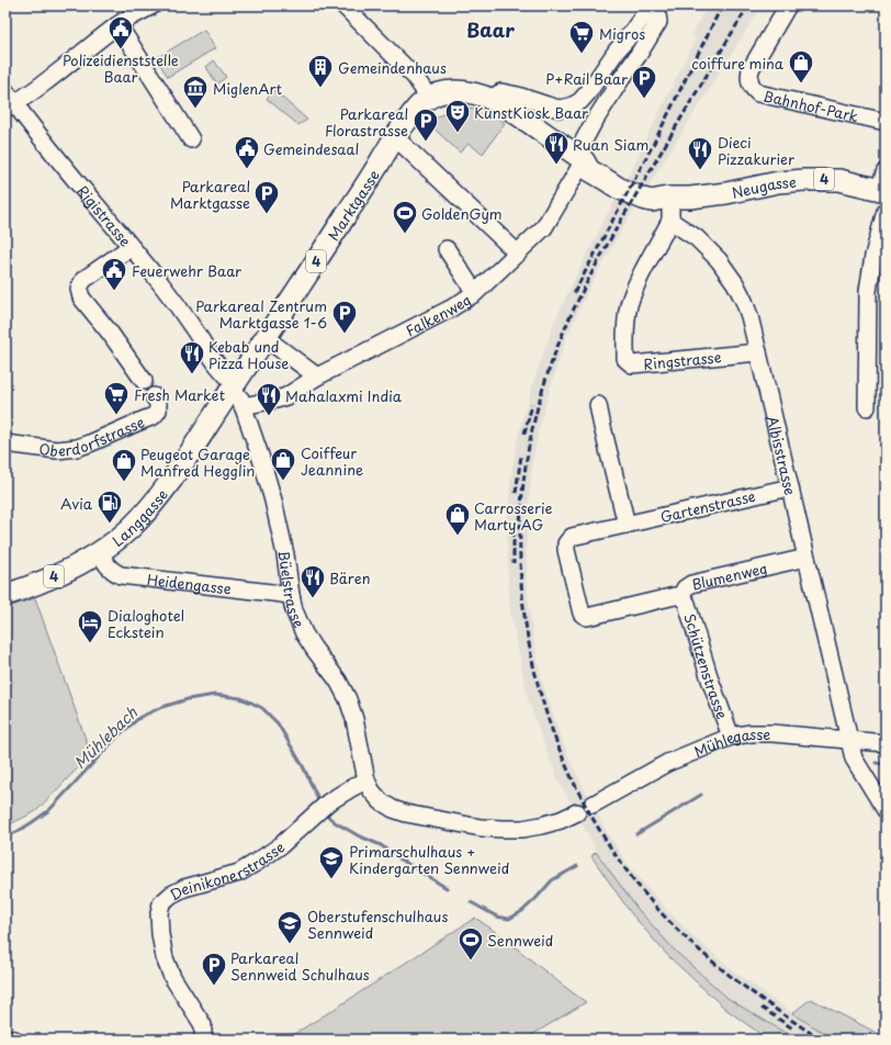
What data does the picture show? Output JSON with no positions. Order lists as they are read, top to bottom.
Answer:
{
  "streets": {
    "main road": [
      "4",
      "Neugasse",
      "Marktgasse",
      "Langgasse"
    ],
    "street": [
      "Bahnhof-Park",
      "Rigistrasse",
      "Falkenweg",
      "Ringstrasse",
      "Oberdorfstrasse",
      "Albisstrasse",
      "Gartenstrasse",
      "Blumenweg",
      "Heidengasse",
      "Büelstrasse",
      "Schützenstrasse",
      "Mühlegasse",
      "Deinikonerstrasse"
    ]
  },
  "crossings": [
    ["4", "Neugasse"],
    ["4", "Marktgasse"],
    ["Neugasse", "Falkenweg"],
    ["Marktgasse", "Rigistrasse"],
    ["Marktgasse", "Langgasse"],
    ["Marktgasse", "Büelstrasse"],
    ["Rigistrasse", "Langgasse"],
    ["Rigistrasse", "Büelstrasse"],
    ["Falkenweg", "Büelstrasse"],
    ["Ringstrasse", "Albisstrasse"],
    ["Albisstrasse", "Gartenstrasse"],
    ["Albisstrasse", "Blumenweg"],
    ["Albisstrasse", "Mühlegasse"],
    ["Gartenstrasse", "Blumenweg"],
    ["Langgasse", "Heidengasse"],
    ["Langgasse", "Büelstrasse"],
    ["Blumenweg", "Schützenstrasse"],
    ["Heidengasse", "Büelstrasse"],
    ["Büelstrasse", "Deinikonerstrasse"],
    ["Schützenstrasse", "Mühlegasse"]
  ],
  "districts": ["Baar"],
  "water": ["Mühlebach"],
  "places": {
    "public building": ["Polizeidienststelle Baar", "Gemeindesaal", "Feuerwehr Baar"],
    "supermarket": ["Migros", "Fresh Market"],
    "shop": [
      "coiffure mina",
      "Coiffeur Jeannine",
      "Peugeot Garage Manfred Hegglin",
      "Carrosserie Marty AG"
    ],
    "building": ["Gemeindenhaus"],
    "parking": [
      "P+Rail Baar",
      "Parkareal Florastrasse",
      "Parkareal Marktgasse",
      "Parkareal Zentrum Marktgasse 1-6",
      "Parkareal Sennweid Schulhaus"
    ],
    "museum": ["MiglenArt"],
    "theatre": ["KunstKiosk Baar"],
    "restaurant": [
      "Ruan Siam",
      "Dieci Pizzakurier",
      "Kebab und Pizza House",
      "Mahalaxmi India",
      "Bären"
    ],
    "sports": ["GoldenGym", "Sennweid"],
    "fuel station": ["Avia"],
    "hotel": ["Dialoghotel Eckstein"],
    "school or university": ["Primarschulhaus + Kindergarten Sennweid", "Oberstufenschulhaus Sennweid"]
  }
}
